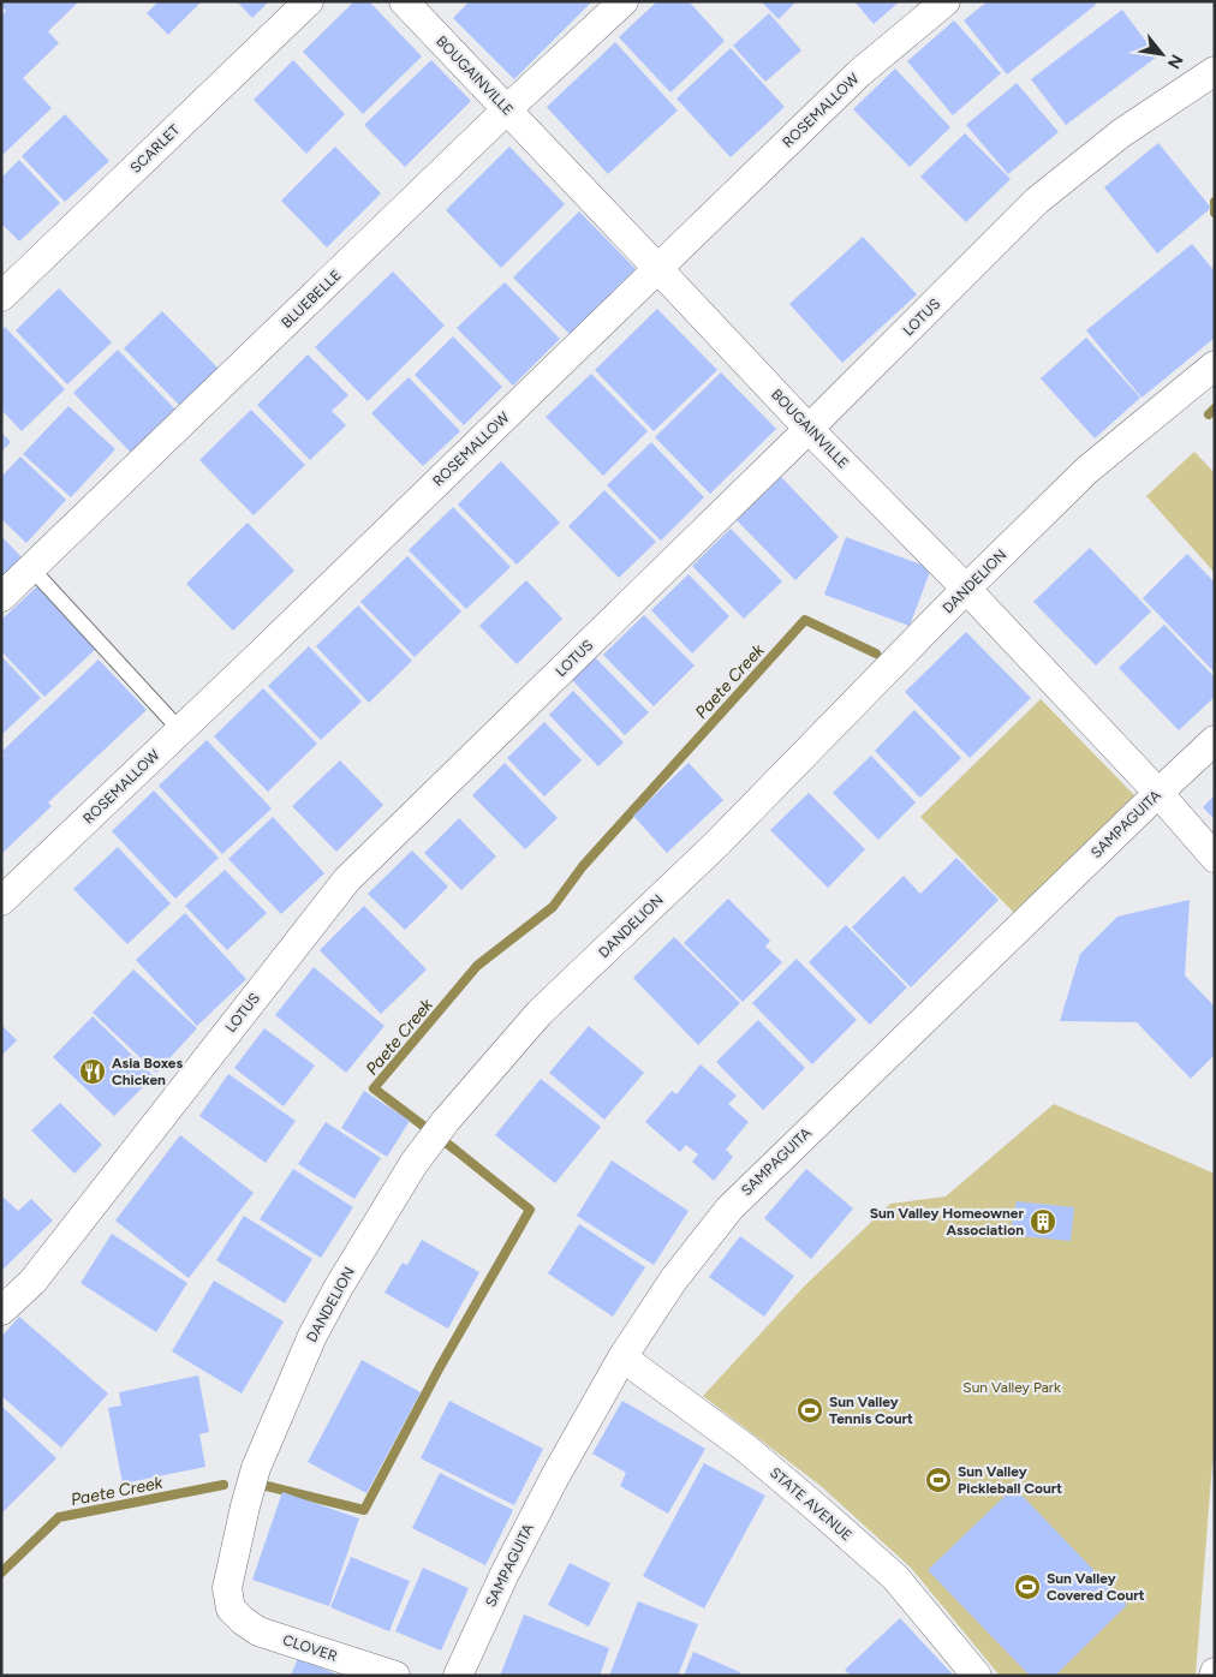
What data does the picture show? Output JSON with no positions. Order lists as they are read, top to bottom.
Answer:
{
  "streets": {
    "street": [
      "BOUGAINVILLE",
      "ROSEMALLOW",
      "SCARLET",
      "BLUEBELLE",
      "LOTUS",
      "DANDELION",
      "SAMPAGUITA",
      "STATE AVENUE",
      "CLOVER"
    ]
  },
  "crossings": [
    ["BOUGAINVILLE", "ROSEMALLOW"],
    ["BOUGAINVILLE", "BLUEBELLE"],
    ["BOUGAINVILLE", "LOTUS"],
    ["BOUGAINVILLE", "DANDELION"],
    ["BOUGAINVILLE", "SAMPAGUITA"],
    ["DANDELION", "CLOVER"],
    ["SAMPAGUITA", "STATE AVENUE"]
  ],
  "water": ["Paete Creek"],
  "parks": ["Sun Valley Park"],
  "places": {
    "restaurant": ["Asia Boxes Chicken"],
    "building": ["Sun Valley Homeowner Association"],
    "sports": ["Sun Valley Tennis Court", "Sun Valley Pickleball Court", "Sun Valley Covered Court"]
  },
  "north": "bottom right"
}
